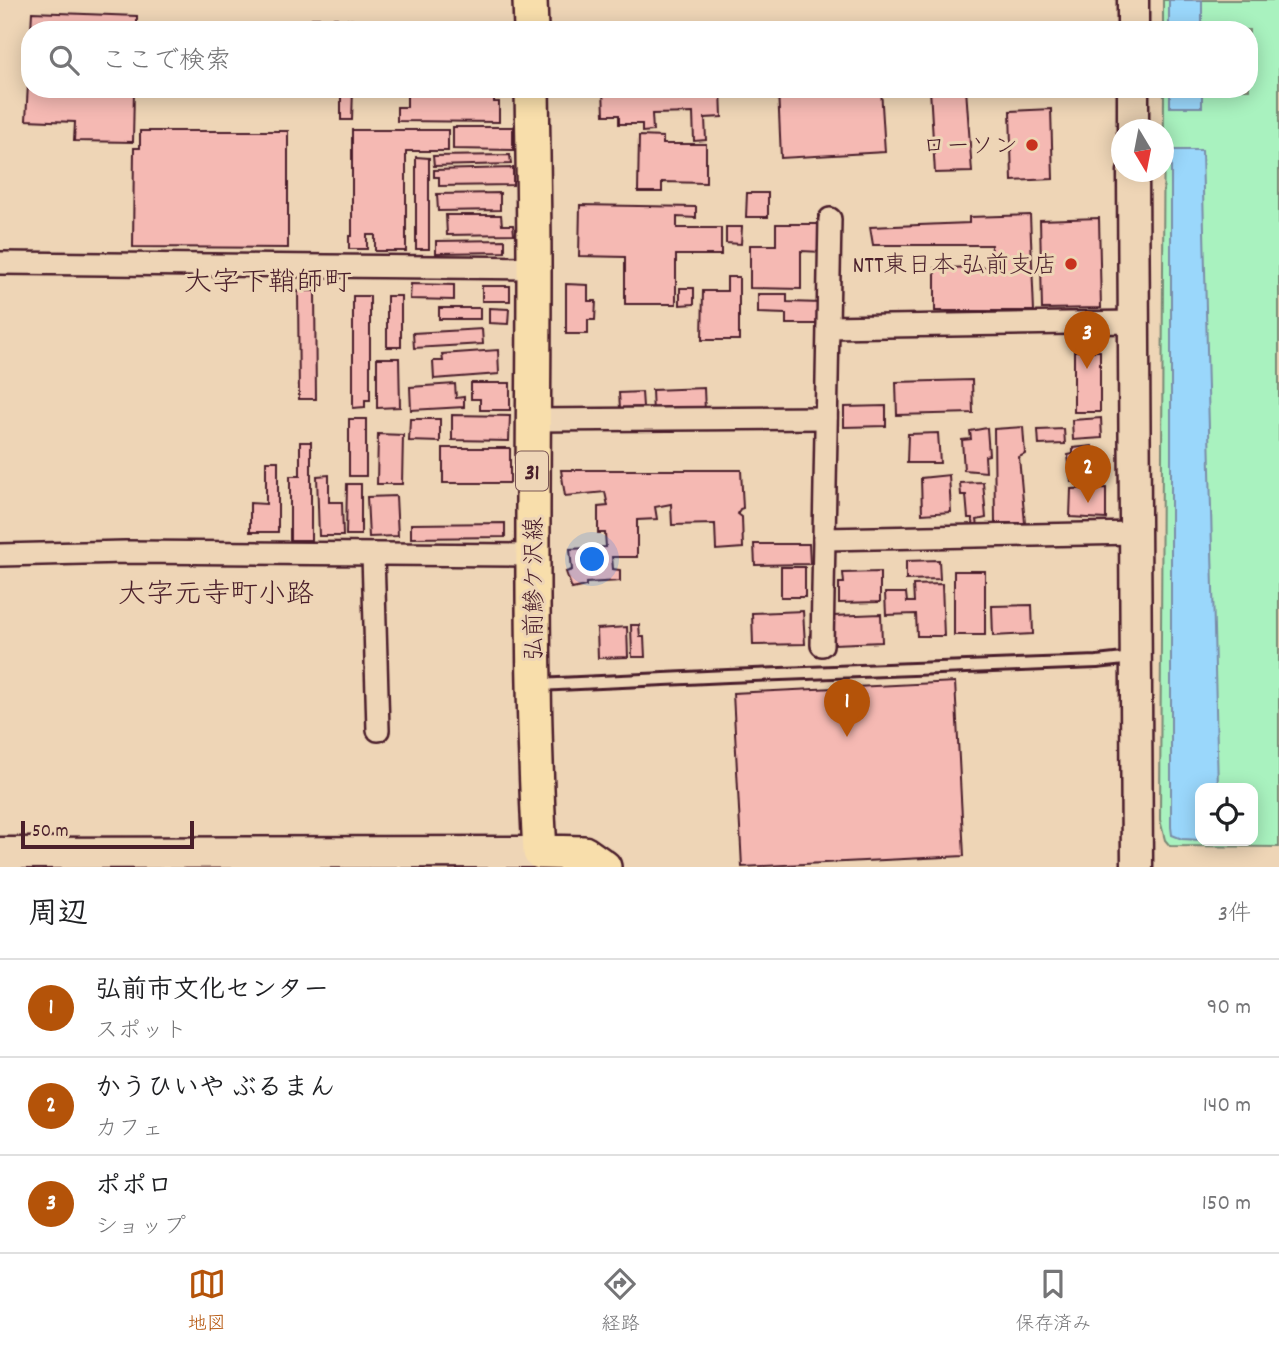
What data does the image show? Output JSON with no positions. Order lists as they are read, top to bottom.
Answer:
{
  "streets": {
    "main road": ["31", "弘前鰺ケ沢線"]
  },
  "districts": ["大字下鞘師町", "大字元寺町小路"],
  "places": ["ローソン", "NTT東日本 弘前支店"],
  "scale_bar": "50 m",
  "north": "bottom",
  "page": {
    "search": "ここで検索",
    "pins": ["3", "2", "1"],
    "scale": "50 m",
    "heading": ["周辺", "3件"],
    "list": [
      {
        "mark": "1",
        "name": "弘前市文化センター",
        "note": "スポット",
        "value": "90 m"
      },
      {
        "mark": "2",
        "name": "かうひいや ぶるまん",
        "note": "カフェ",
        "value": "140 m"
      },
      {
        "mark": "3",
        "name": "ポポロ",
        "note": "ショップ",
        "value": "150 m"
      }
    ],
    "nav": ["地図", "経路", "保存済み"]
  }
}
